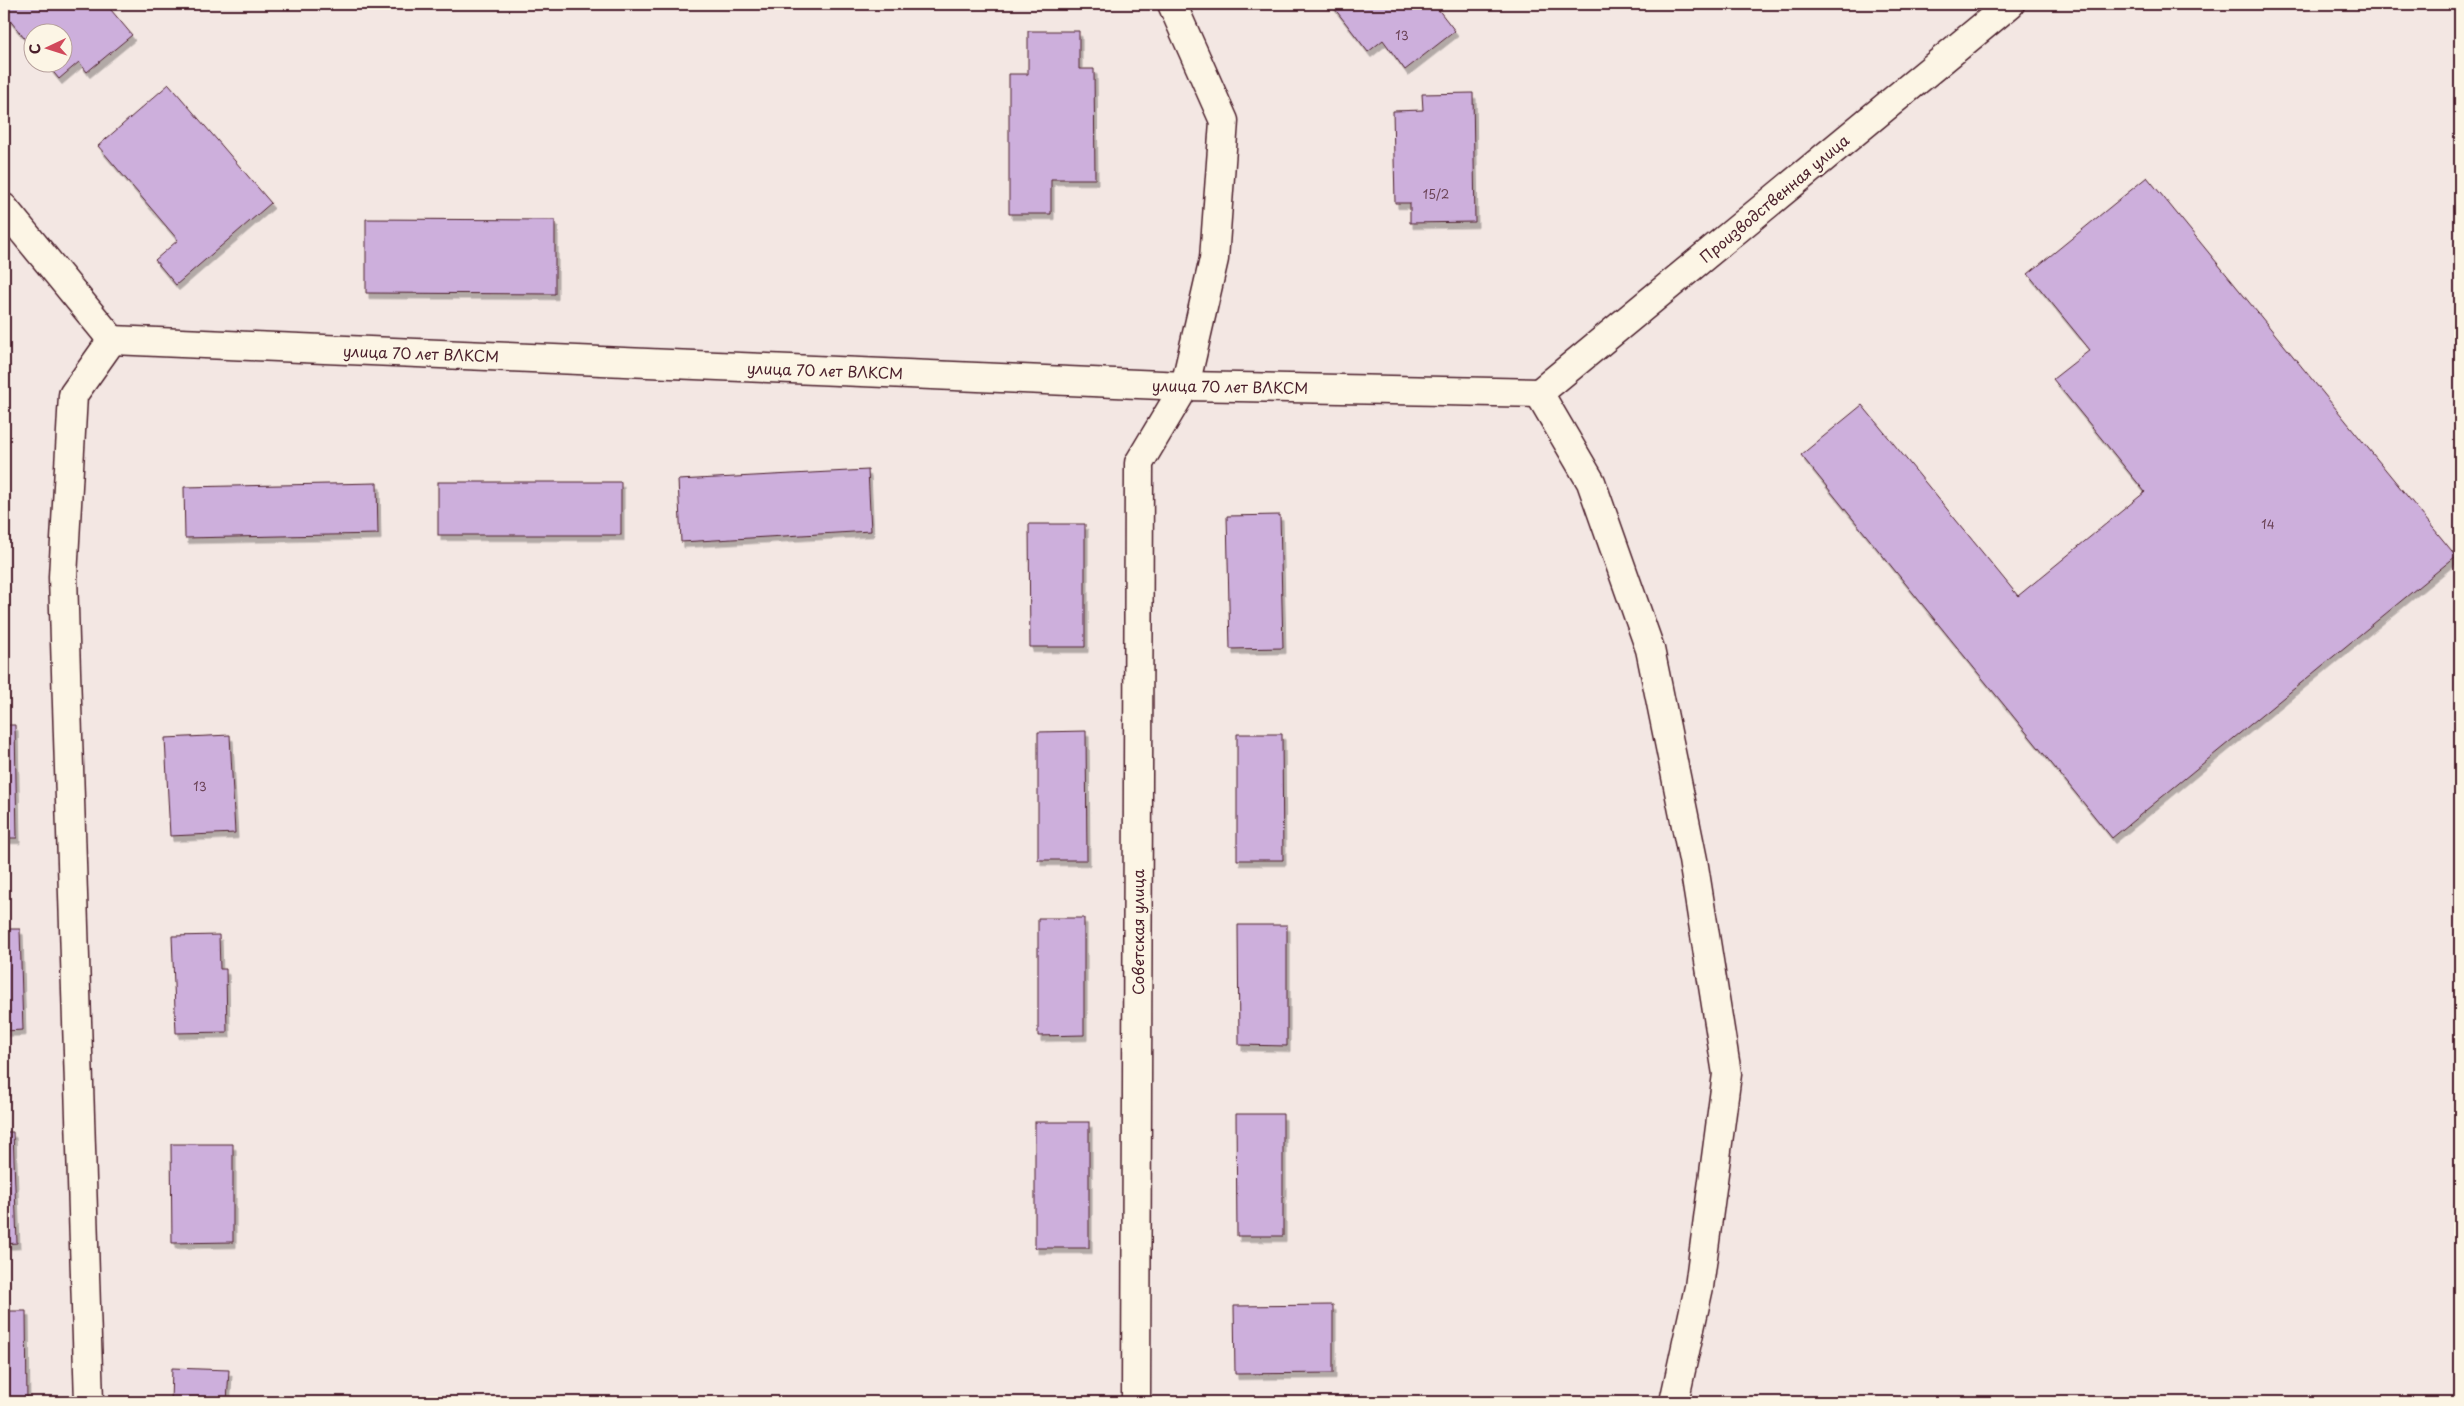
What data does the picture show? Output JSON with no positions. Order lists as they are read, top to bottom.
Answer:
{
  "streets": {
    "street": ["Производственная улица", "улица 70 лет ВЛКСМ", "Советская улица"]
  },
  "crossings": [
    ["Производственная улица", "улица 70 лет ВЛКСМ"],
    ["улица 70 лет ВЛКСМ", "Советская улица"]
  ],
  "house_numbers": [
    "13",
    "15/2",
    "14",
    "13"
  ],
  "north": "left"
}
